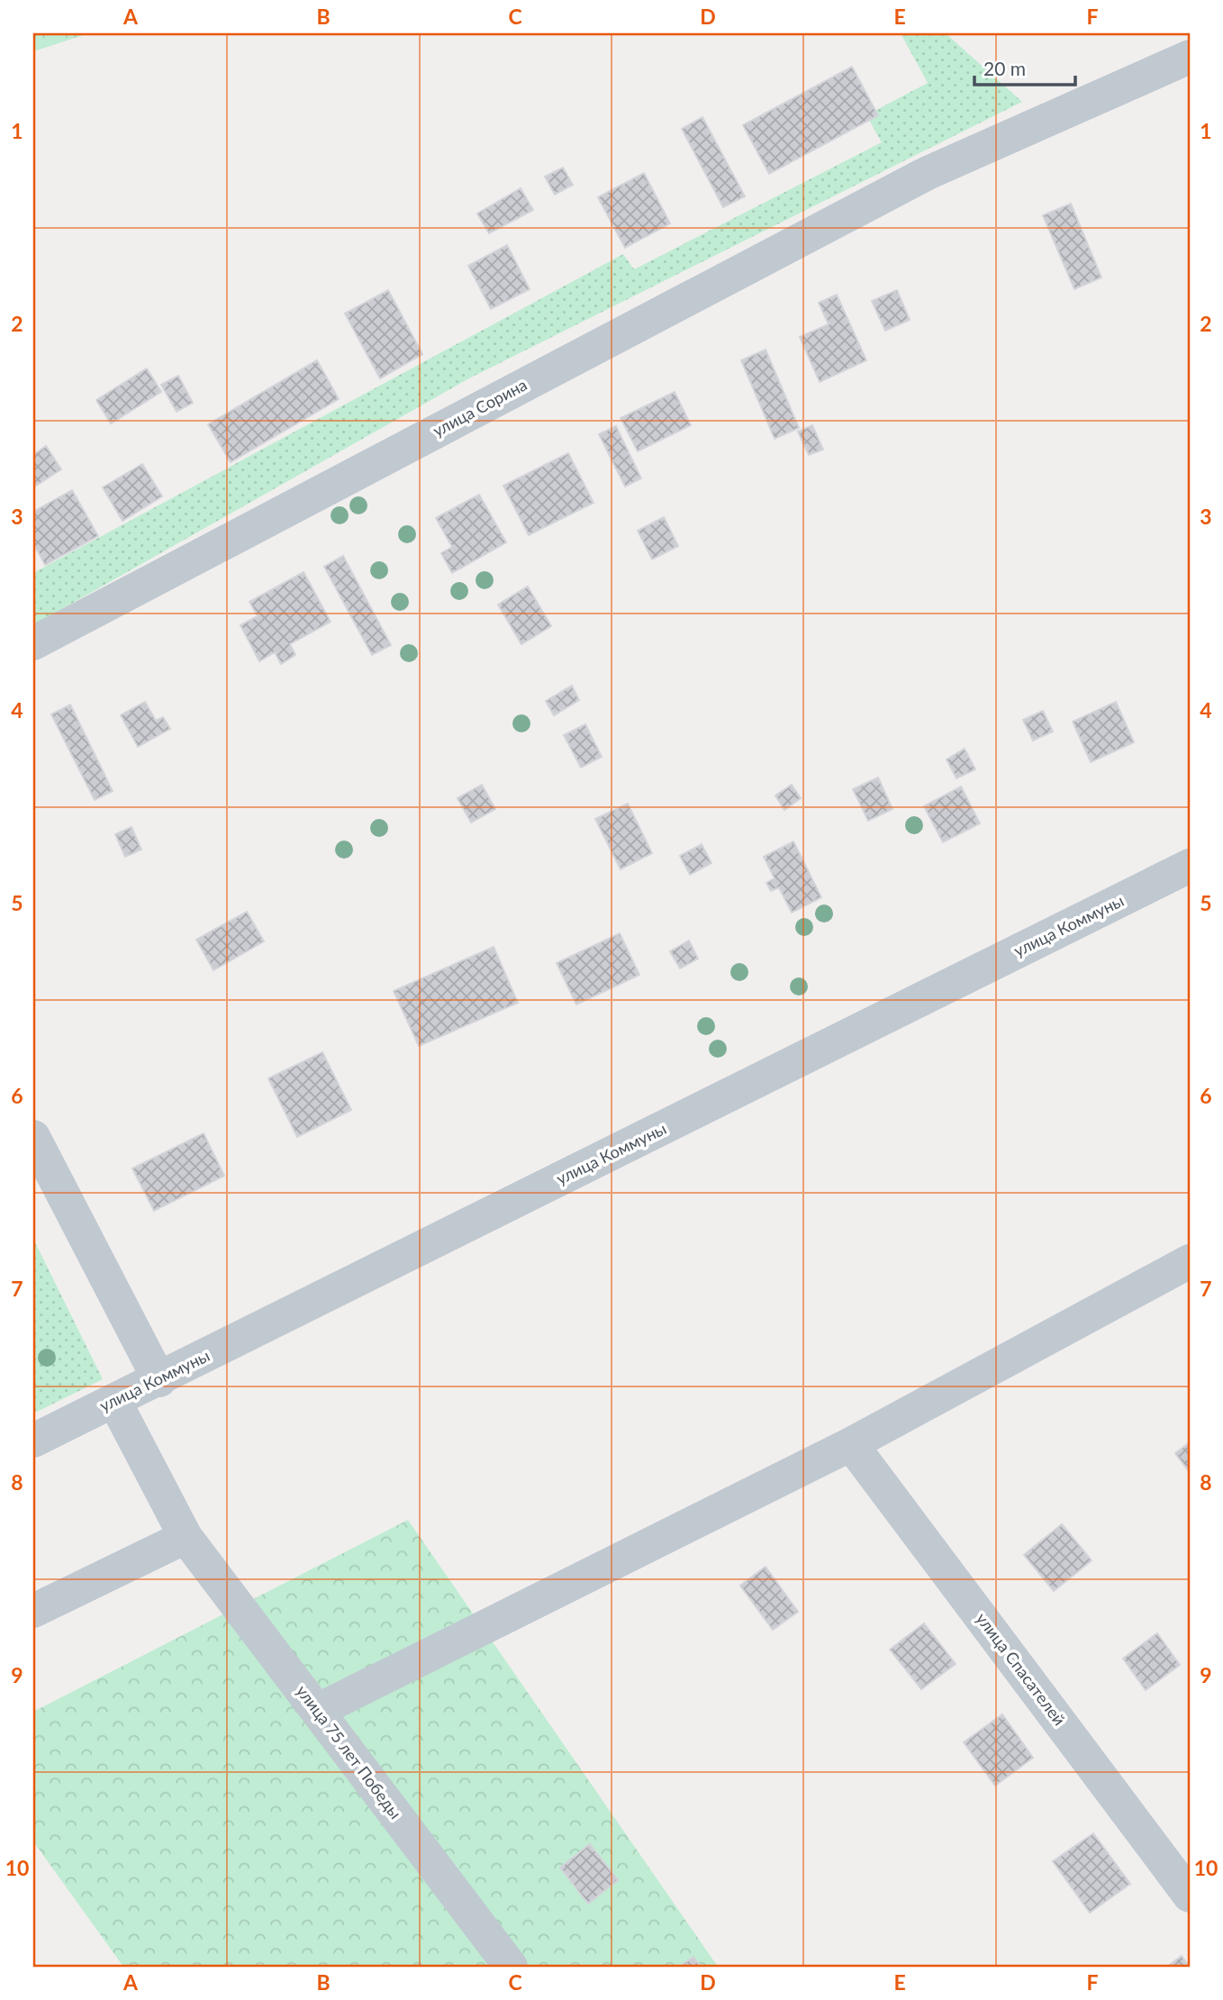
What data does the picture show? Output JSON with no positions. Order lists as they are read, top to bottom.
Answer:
{
  "streets": {
    "street": [
      "улица Сорина",
      "улица Коммуны",
      "улица Спасателей",
      "улица 75 лет Победы"
    ]
  },
  "crossings": [
    ["улица Коммуны", "улица 75 лет Победы"]
  ],
  "scale_bar": "20 m",
  "grid": {
    "columns": [
      "A",
      "B",
      "C",
      "D",
      "E",
      "F"
    ],
    "rows": [
      "1",
      "2",
      "3",
      "4",
      "5",
      "6",
      "7",
      "8",
      "9",
      "10"
    ]
  }
}
